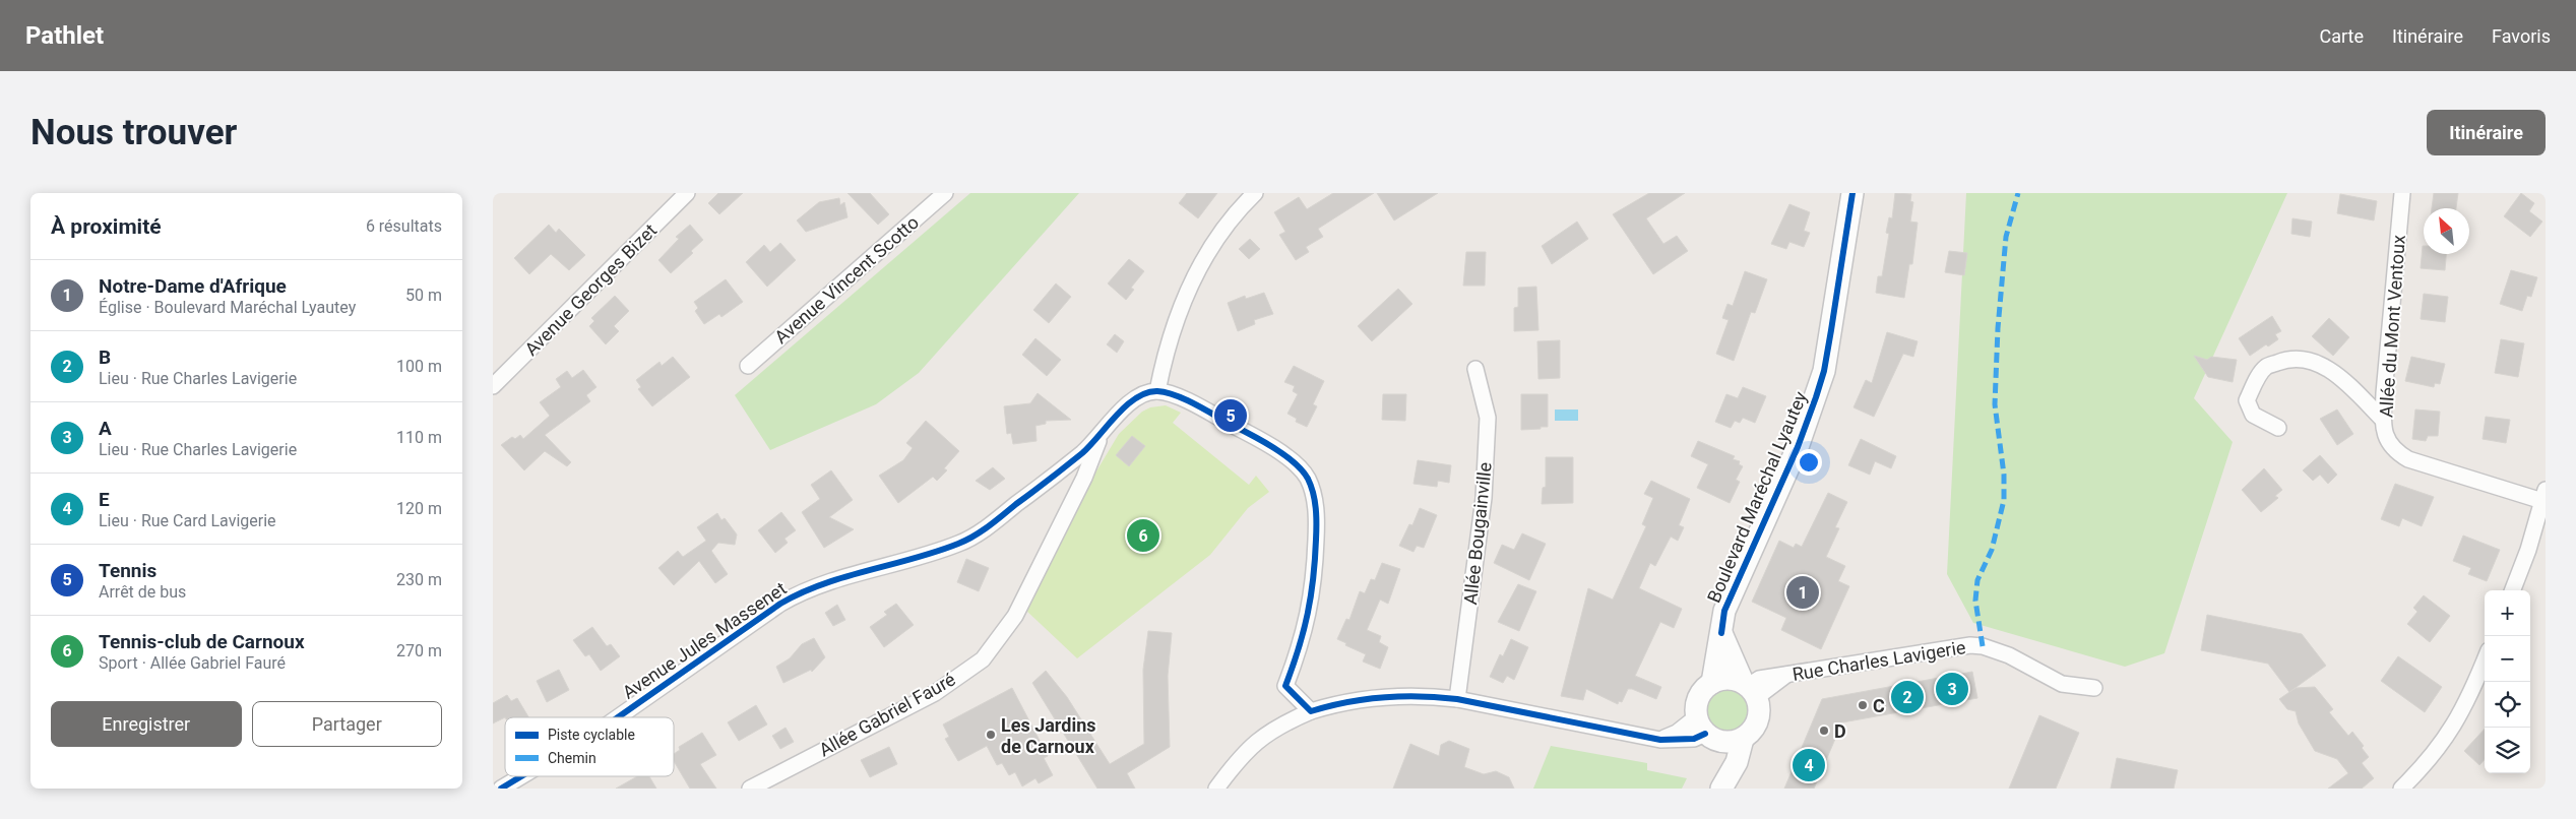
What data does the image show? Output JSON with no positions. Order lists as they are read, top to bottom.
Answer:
{
  "streets": {
    "main road": ["Boulevard Maréchal Lyautey"],
    "street": [
      "Avenue Vincent Scotto",
      "Avenue Georges Bizet",
      "Allée du Mont Ventoux",
      "Allée Bougainville",
      "Avenue Jules Massenet",
      "Rue Charles Lavigerie",
      "Allée Gabriel Fauré"
    ]
  },
  "crossings": [
    ["Boulevard Maréchal Lyautey", "Rue Charles Lavigerie"],
    ["Avenue Jules Massenet", "Allée Gabriel Fauré"]
  ],
  "places": ["C", "D", "Les Jardins de Carnoux"],
  "legend": ["Piste cyclable", "Chemin"],
  "north": "top left",
  "page": {
    "header": "Pathlet",
    "nav": ["Carte", "Itinéraire", "Favoris"],
    "buttons": [
      "Itinéraire",
      ["Enregistrer", "Partager"]
    ],
    "title": "Nous trouver",
    "heading": ["À proximité", "6 résultats"],
    "list": [
      {
        "mark": "1",
        "name": "Notre-Dame d'Afrique",
        "note": "Église · Boulevard Maréchal Lyautey",
        "value": "50 m"
      },
      {
        "mark": "2",
        "name": "B",
        "note": "Lieu · Rue Charles Lavigerie",
        "value": "100 m"
      },
      {
        "mark": "3",
        "name": "A",
        "note": "Lieu · Rue Charles Lavigerie",
        "value": "110 m"
      },
      {
        "mark": "4",
        "name": "E",
        "note": "Lieu · Rue Card Lavigerie",
        "value": "120 m"
      },
      {
        "mark": "5",
        "name": "Tennis",
        "note": "Arrêt de bus",
        "value": "230 m"
      },
      {
        "mark": "6",
        "name": "Tennis-club de Carnoux",
        "note": "Sport · Allée Gabriel Fauré",
        "value": "270 m"
      }
    ],
    "pins": [
      "5",
      "6",
      "1",
      "3",
      "2",
      "4"
    ],
    "map_buttons": ["+", "−"]
  }
}
